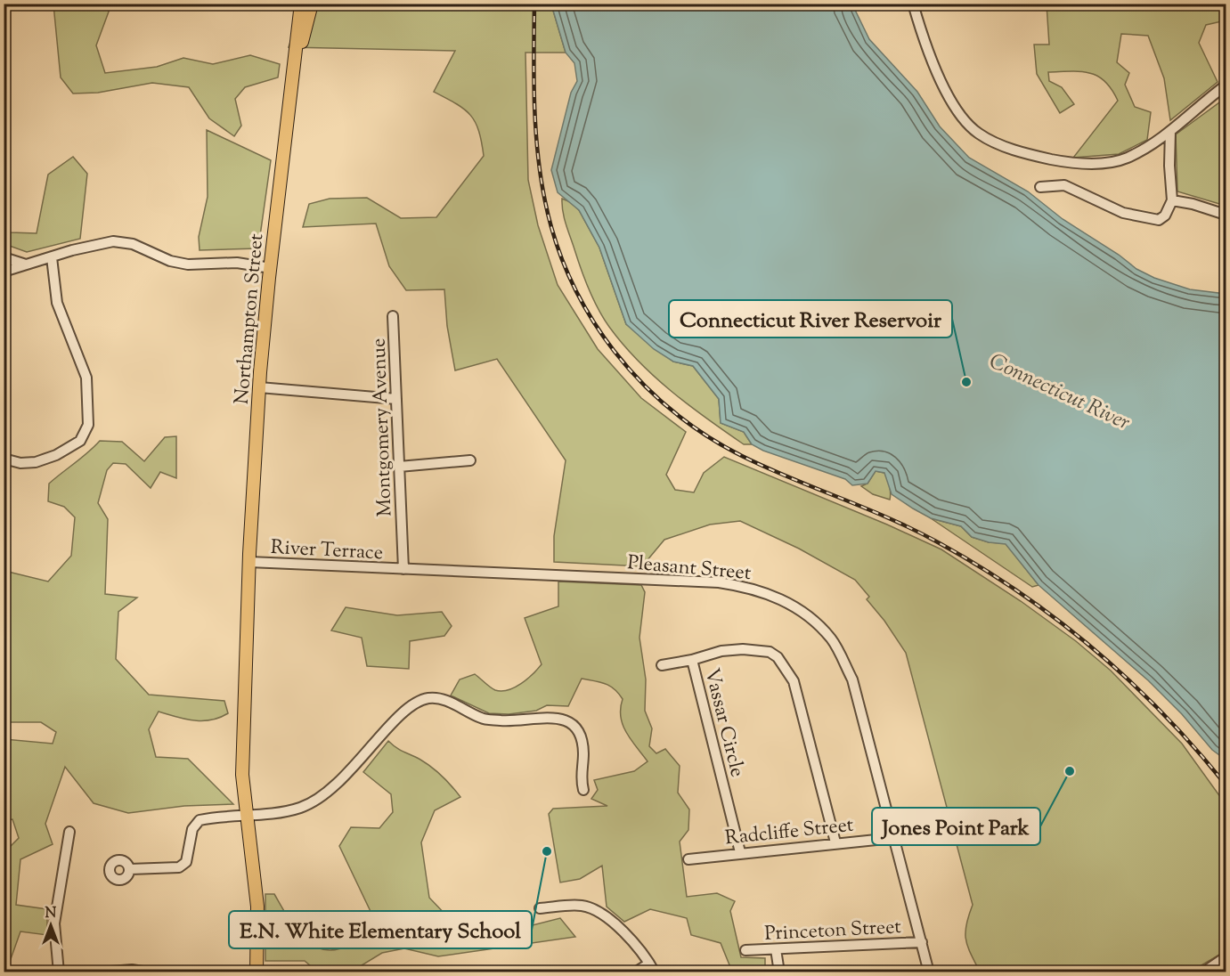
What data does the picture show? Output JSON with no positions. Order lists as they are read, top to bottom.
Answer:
{
  "streets": {
    "main road": ["Northampton Street"],
    "street": [
      "Montgomery Avenue",
      "River Terrace",
      "Pleasant Street",
      "Vassar Circle",
      "Radcliffe Street",
      "Princeton Street"
    ]
  },
  "crossings": [
    ["Northampton Street", "River Terrace"],
    ["Montgomery Avenue", "River Terrace"],
    ["Montgomery Avenue", "Pleasant Street"],
    ["River Terrace", "Pleasant Street"],
    ["Pleasant Street", "Radcliffe Street"],
    ["Pleasant Street", "Princeton Street"],
    ["Vassar Circle", "Radcliffe Street"]
  ],
  "water": ["Connecticut River"],
  "places": ["Connecticut River Reservoir", "Jones Point Park", "E.N. White Elementary School"],
  "north": "top"
}
